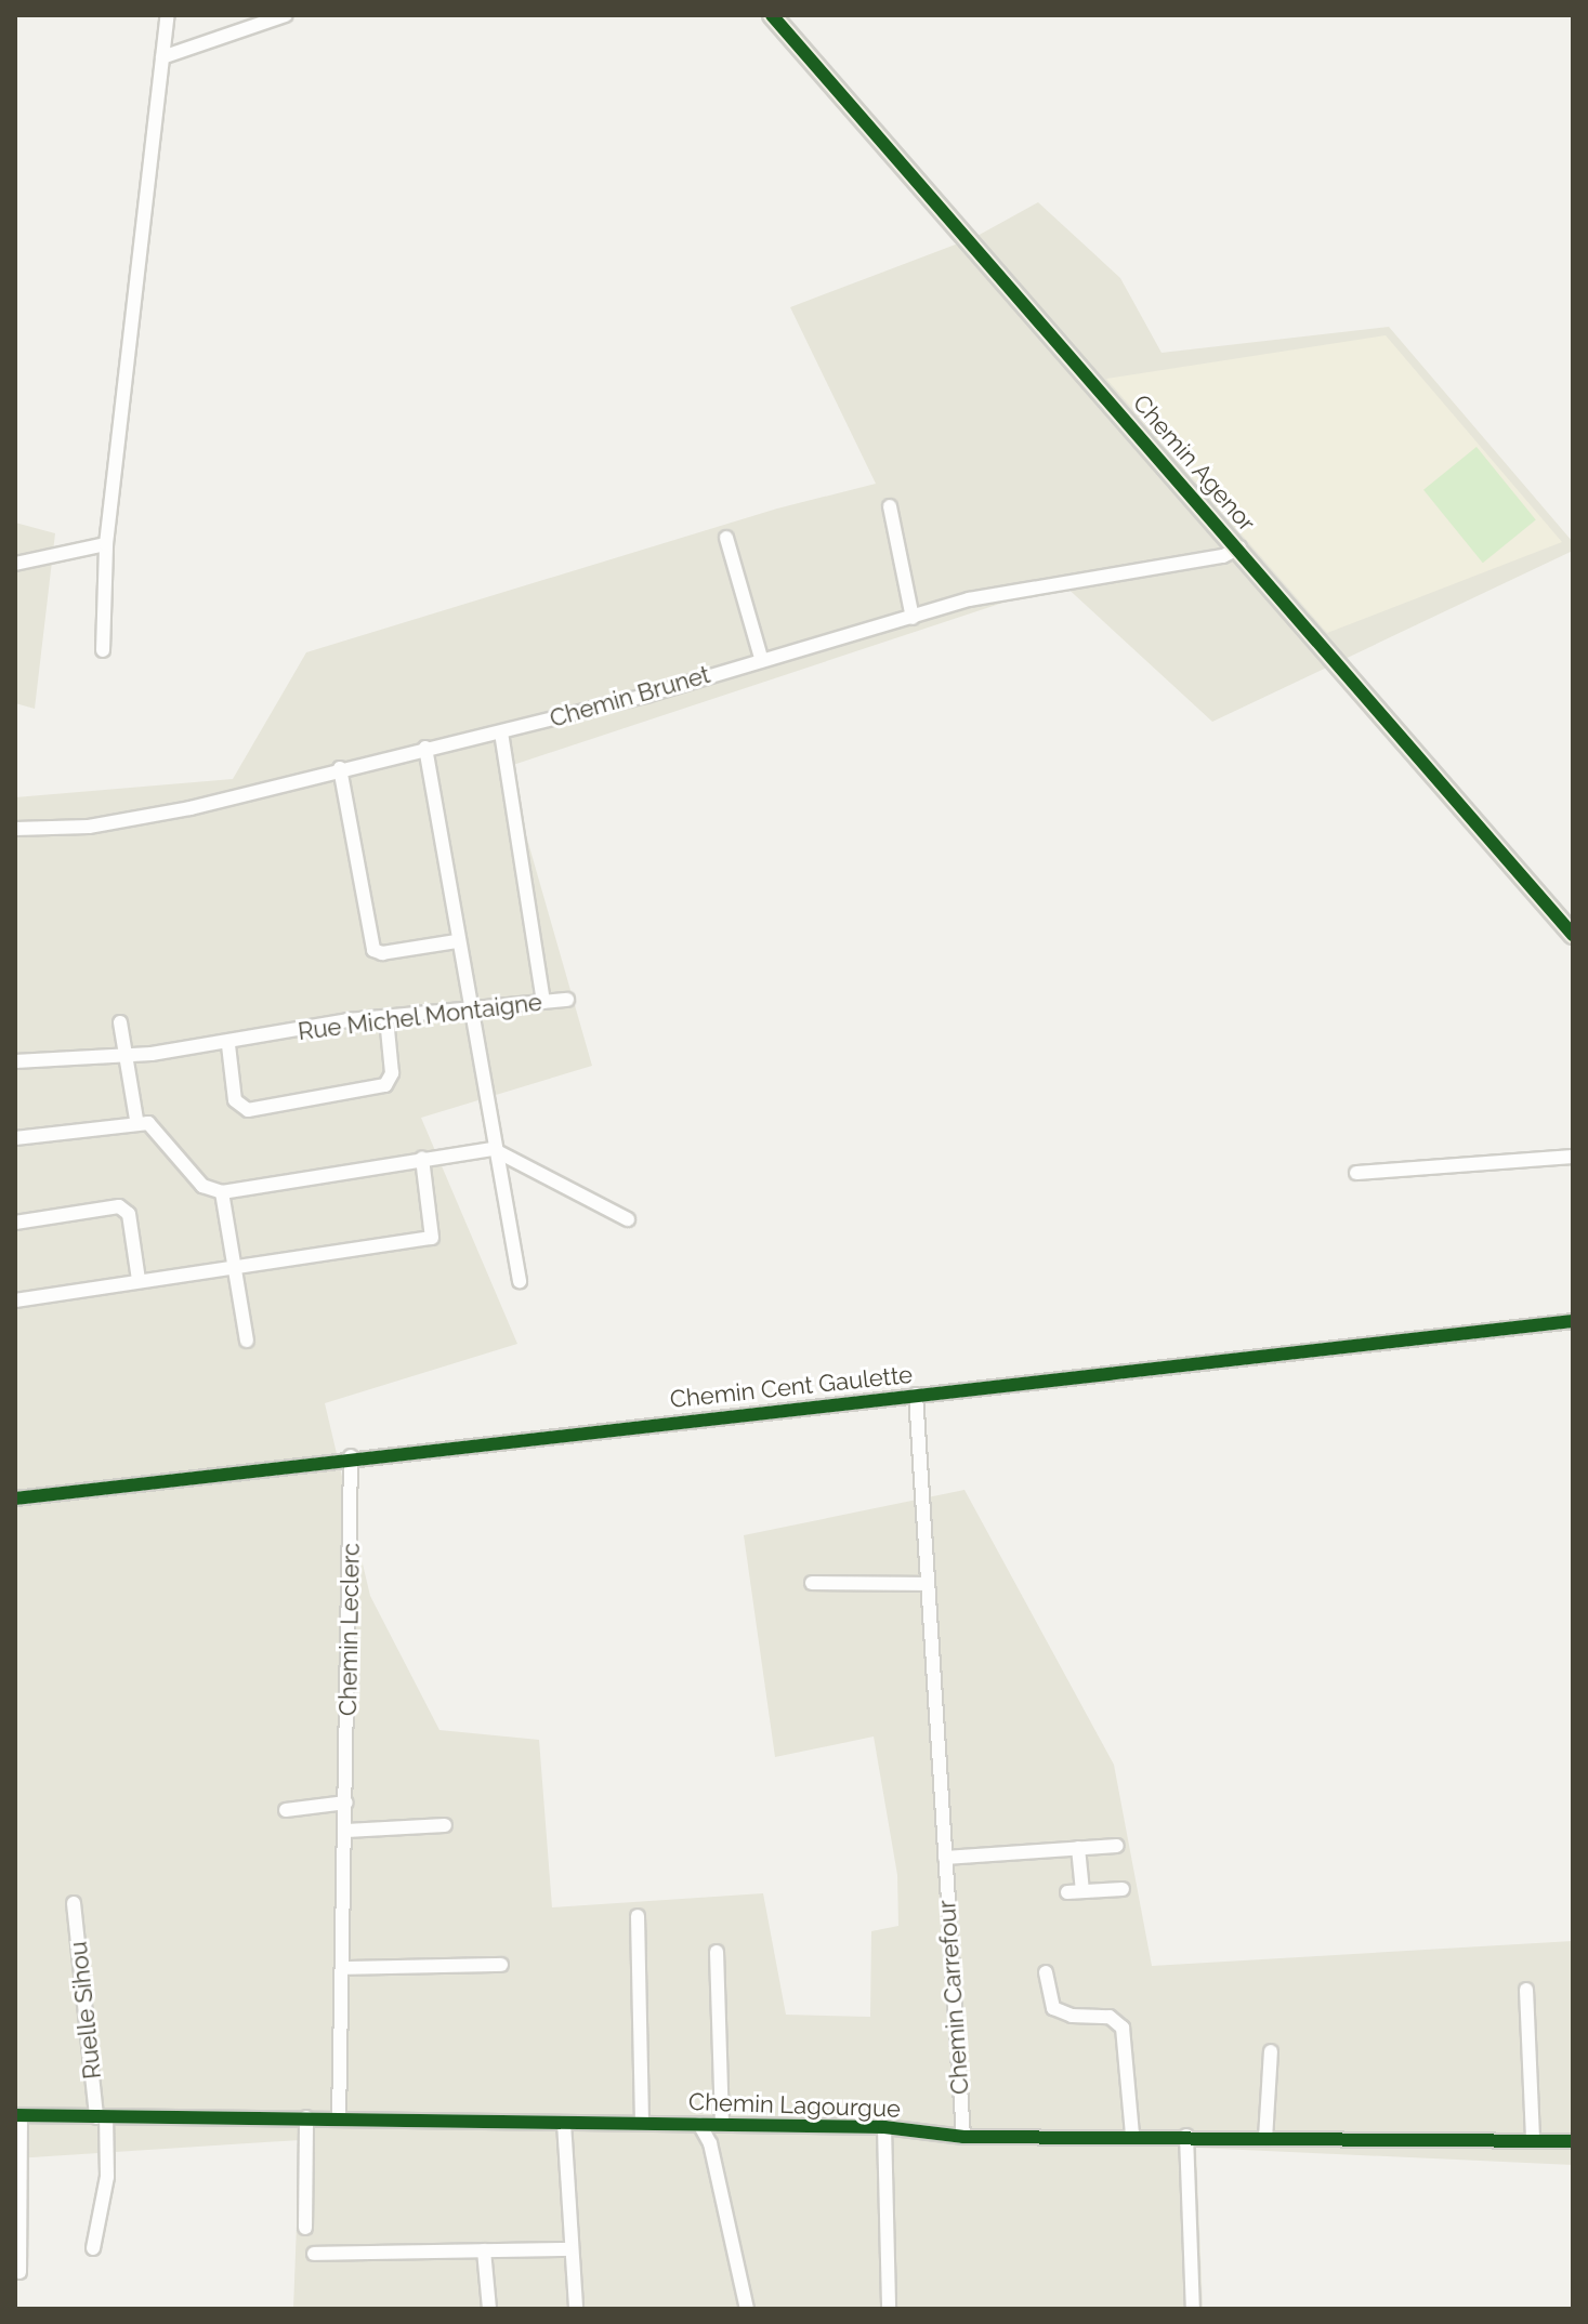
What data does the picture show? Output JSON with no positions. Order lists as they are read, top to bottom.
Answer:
{
  "streets": {
    "main road": ["Chemin Agenor"],
    "street": [
      "Chemin Brunet",
      "Rue Michel Montaigne",
      "Chemin Cent Gaulette",
      "Chemin Leclerc",
      "Chemin Carrefour",
      "Ruelle Sihou",
      "Chemin Lagourgue"
    ]
  },
  "crossings": [
    ["Chemin Agenor", "Chemin Brunet"],
    ["Chemin Cent Gaulette", "Chemin Leclerc"],
    ["Chemin Cent Gaulette", "Chemin Carrefour"],
    ["Chemin Leclerc", "Chemin Lagourgue"],
    ["Chemin Carrefour", "Chemin Lagourgue"],
    ["Ruelle Sihou", "Chemin Lagourgue"]
  ]
}
